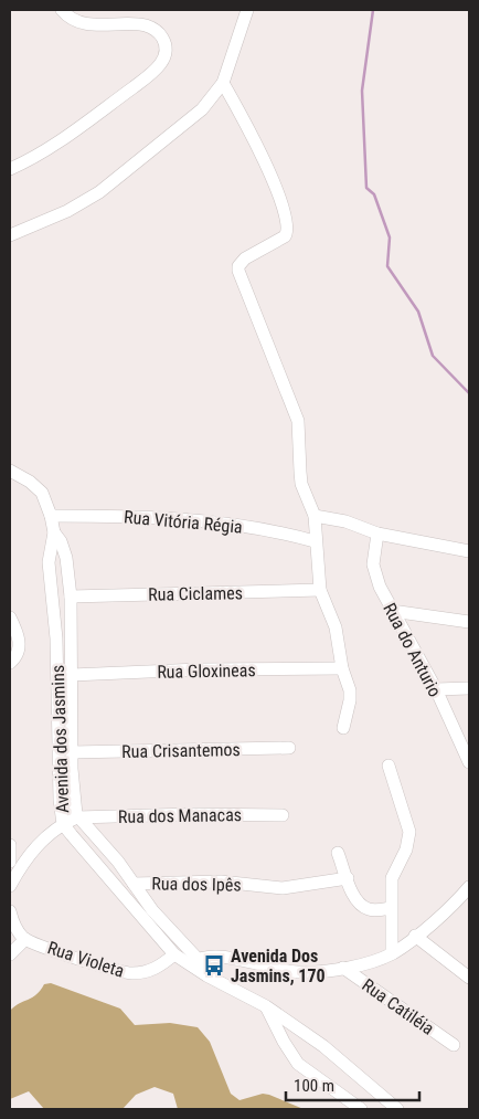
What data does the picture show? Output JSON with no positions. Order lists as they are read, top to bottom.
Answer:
{
  "streets": {
    "street": [
      "Rua Vitória Régia",
      "Rua Ciclames",
      "Rua do Anturio",
      "Rua Gloxineas",
      "Avenida dos Jasmins",
      "Rua Crisantemos",
      "Rua dos Manacas",
      "Rua dos Ipês",
      "Rua Violeta",
      "Rua Catiléia"
    ]
  },
  "crossings": [
    ["Rua Vitória Régia", "Avenida dos Jasmins"],
    ["Rua Ciclames", "Avenida dos Jasmins"],
    ["Rua Gloxineas", "Avenida dos Jasmins"],
    ["Avenida dos Jasmins", "Rua Crisantemos"],
    ["Avenida dos Jasmins", "Rua dos Manacas"],
    ["Avenida dos Jasmins", "Rua dos Ipês"],
    ["Avenida dos Jasmins", "Rua Violeta"]
  ],
  "places": {
    "bus stop": ["Avenida Dos Jasmins, 170"]
  },
  "scale_bar": "100 m"
}
